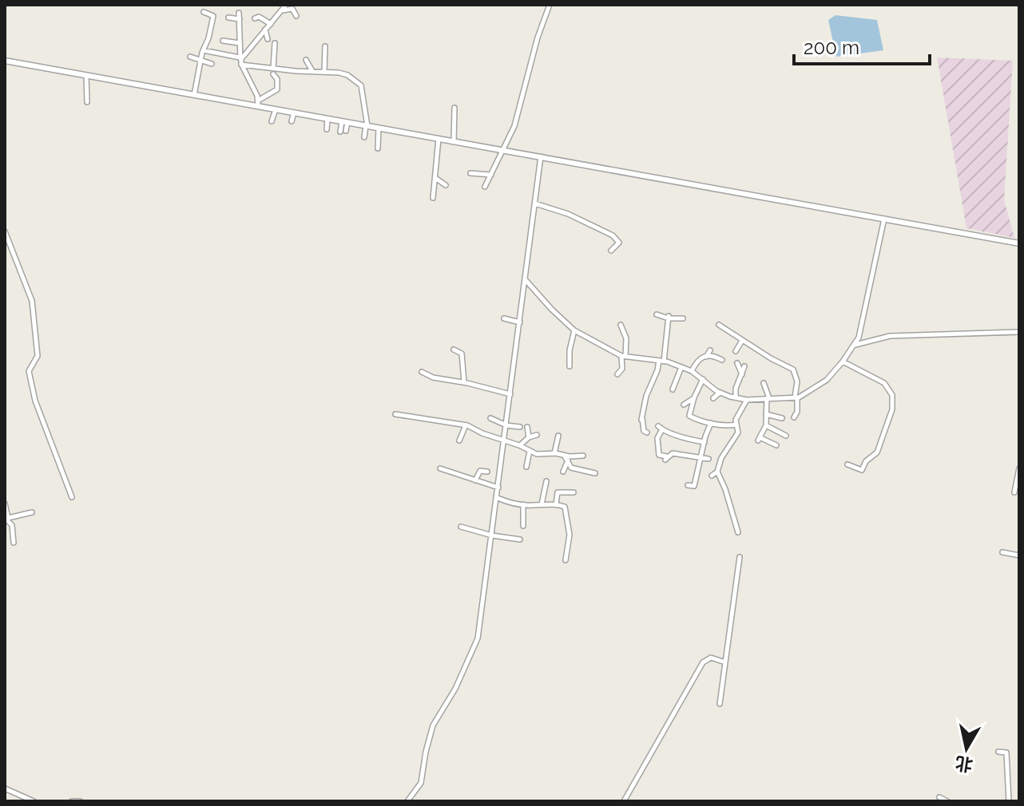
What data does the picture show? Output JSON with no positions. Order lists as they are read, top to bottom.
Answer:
{
  "scale_bar": "200 m",
  "north": "bottom"
}
